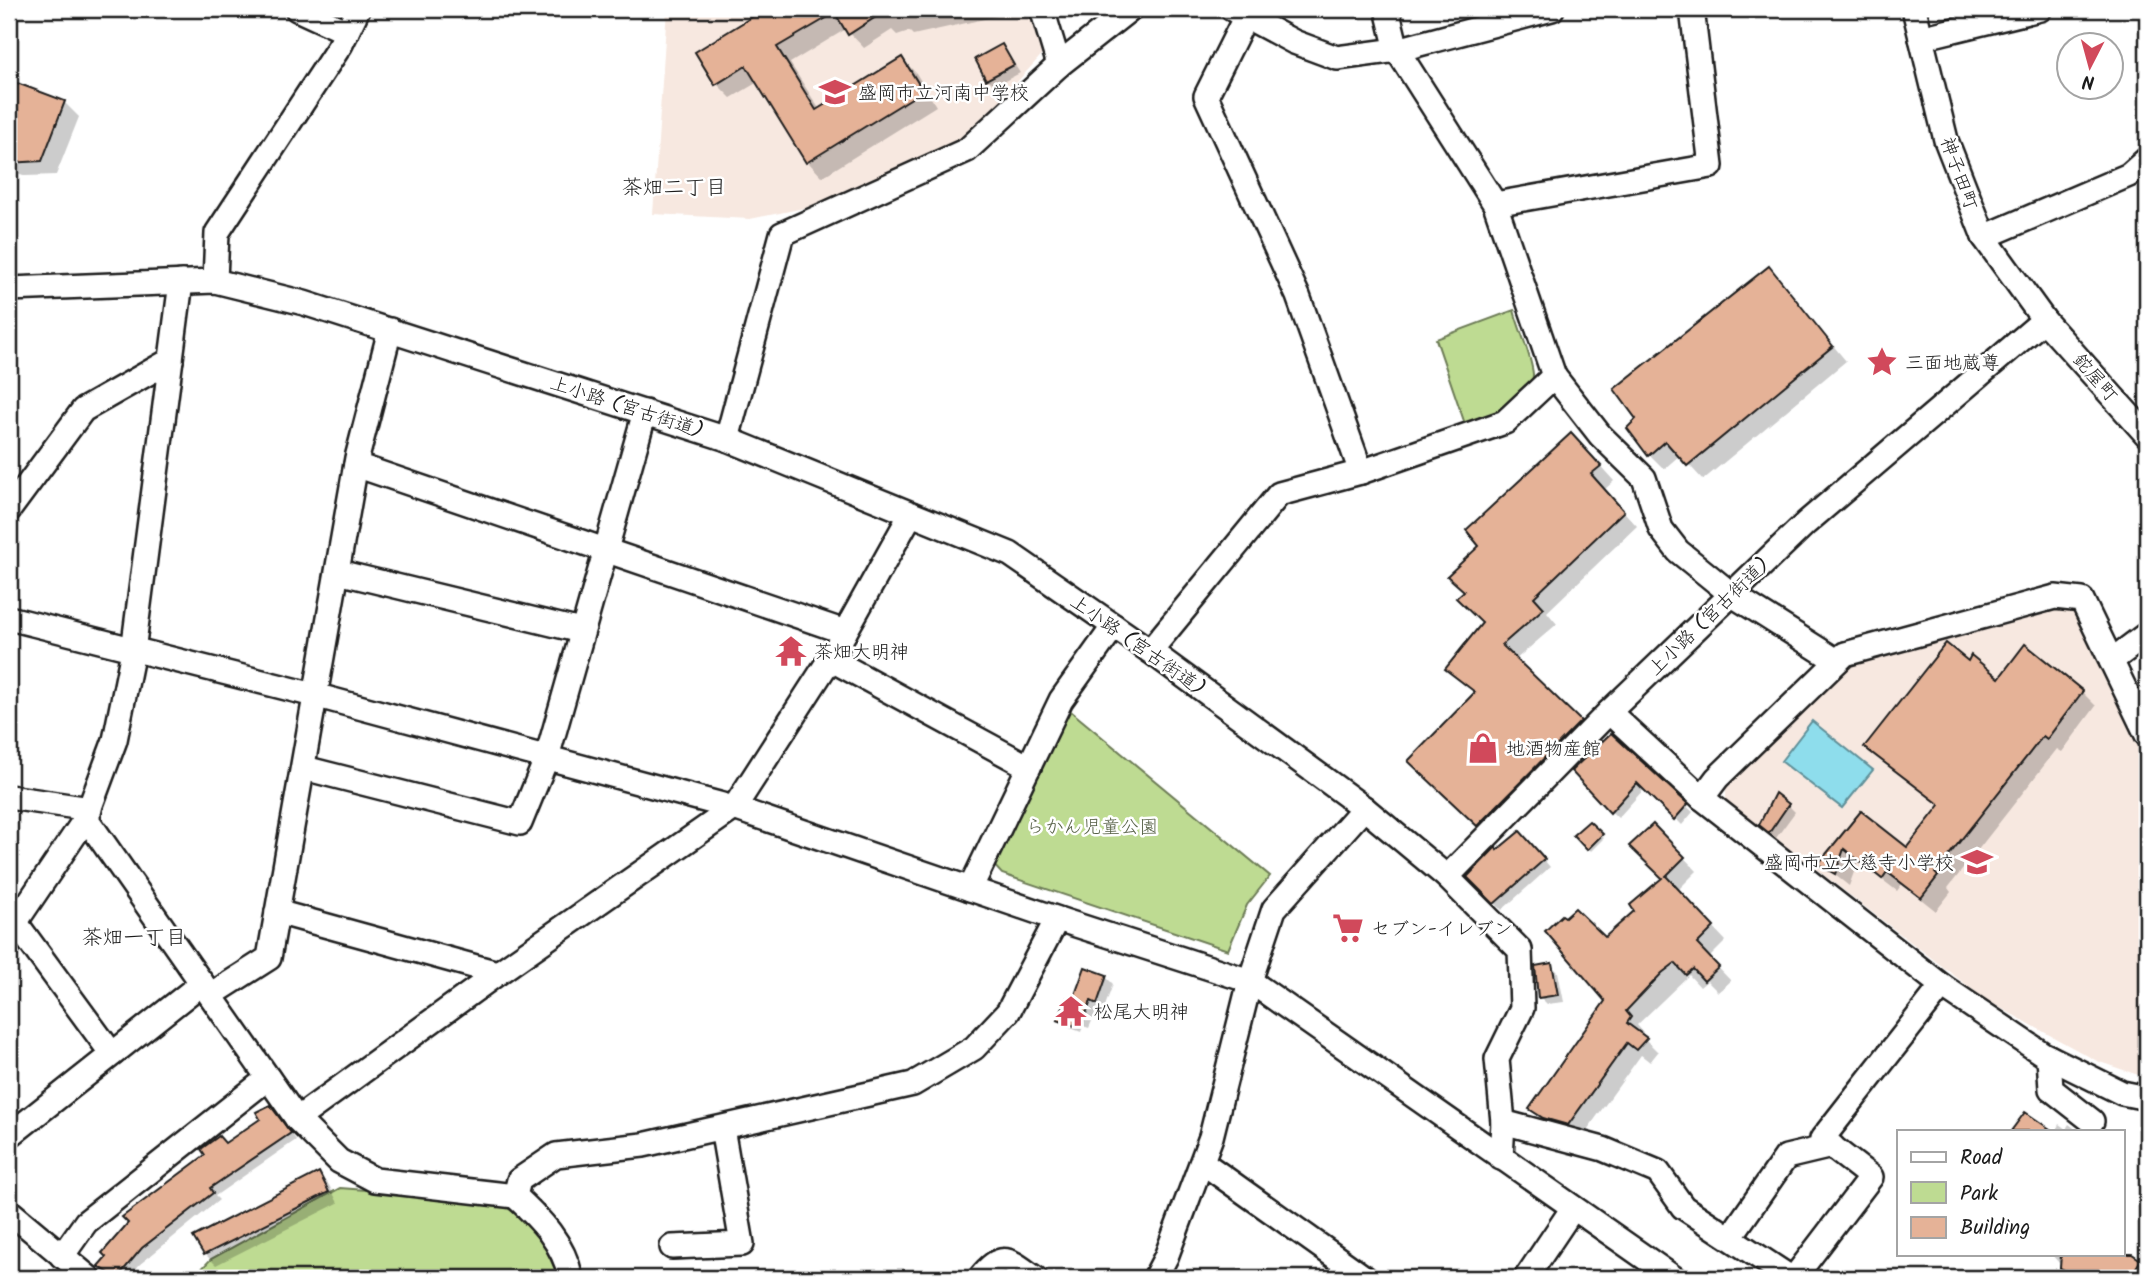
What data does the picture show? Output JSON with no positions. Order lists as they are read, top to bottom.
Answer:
{
  "streets": {
    "street": ["神子田町", "鉈屋町", "上小路 (宮古街道)"]
  },
  "crossings": [
    ["神子田町", "鉈屋町"],
    ["神子田町", "上小路 (宮古街道)"],
    ["鉈屋町", "上小路 (宮古街道)"]
  ],
  "districts": ["茶畑二丁目", "茶畑一丁目"],
  "parks": ["らかん児童公園"],
  "places": {
    "school or university": ["盛岡市立河南中学校", "盛岡市立大慈寺小学校"],
    "place": ["三面地蔵尊"],
    "temple": ["茶畑大明神", "松尾大明神"],
    "shop": ["地酒物産館"],
    "supermarket": ["セブン-イレブン"]
  },
  "legend": ["Road", "Park", "Building"],
  "north": "bottom"
}
